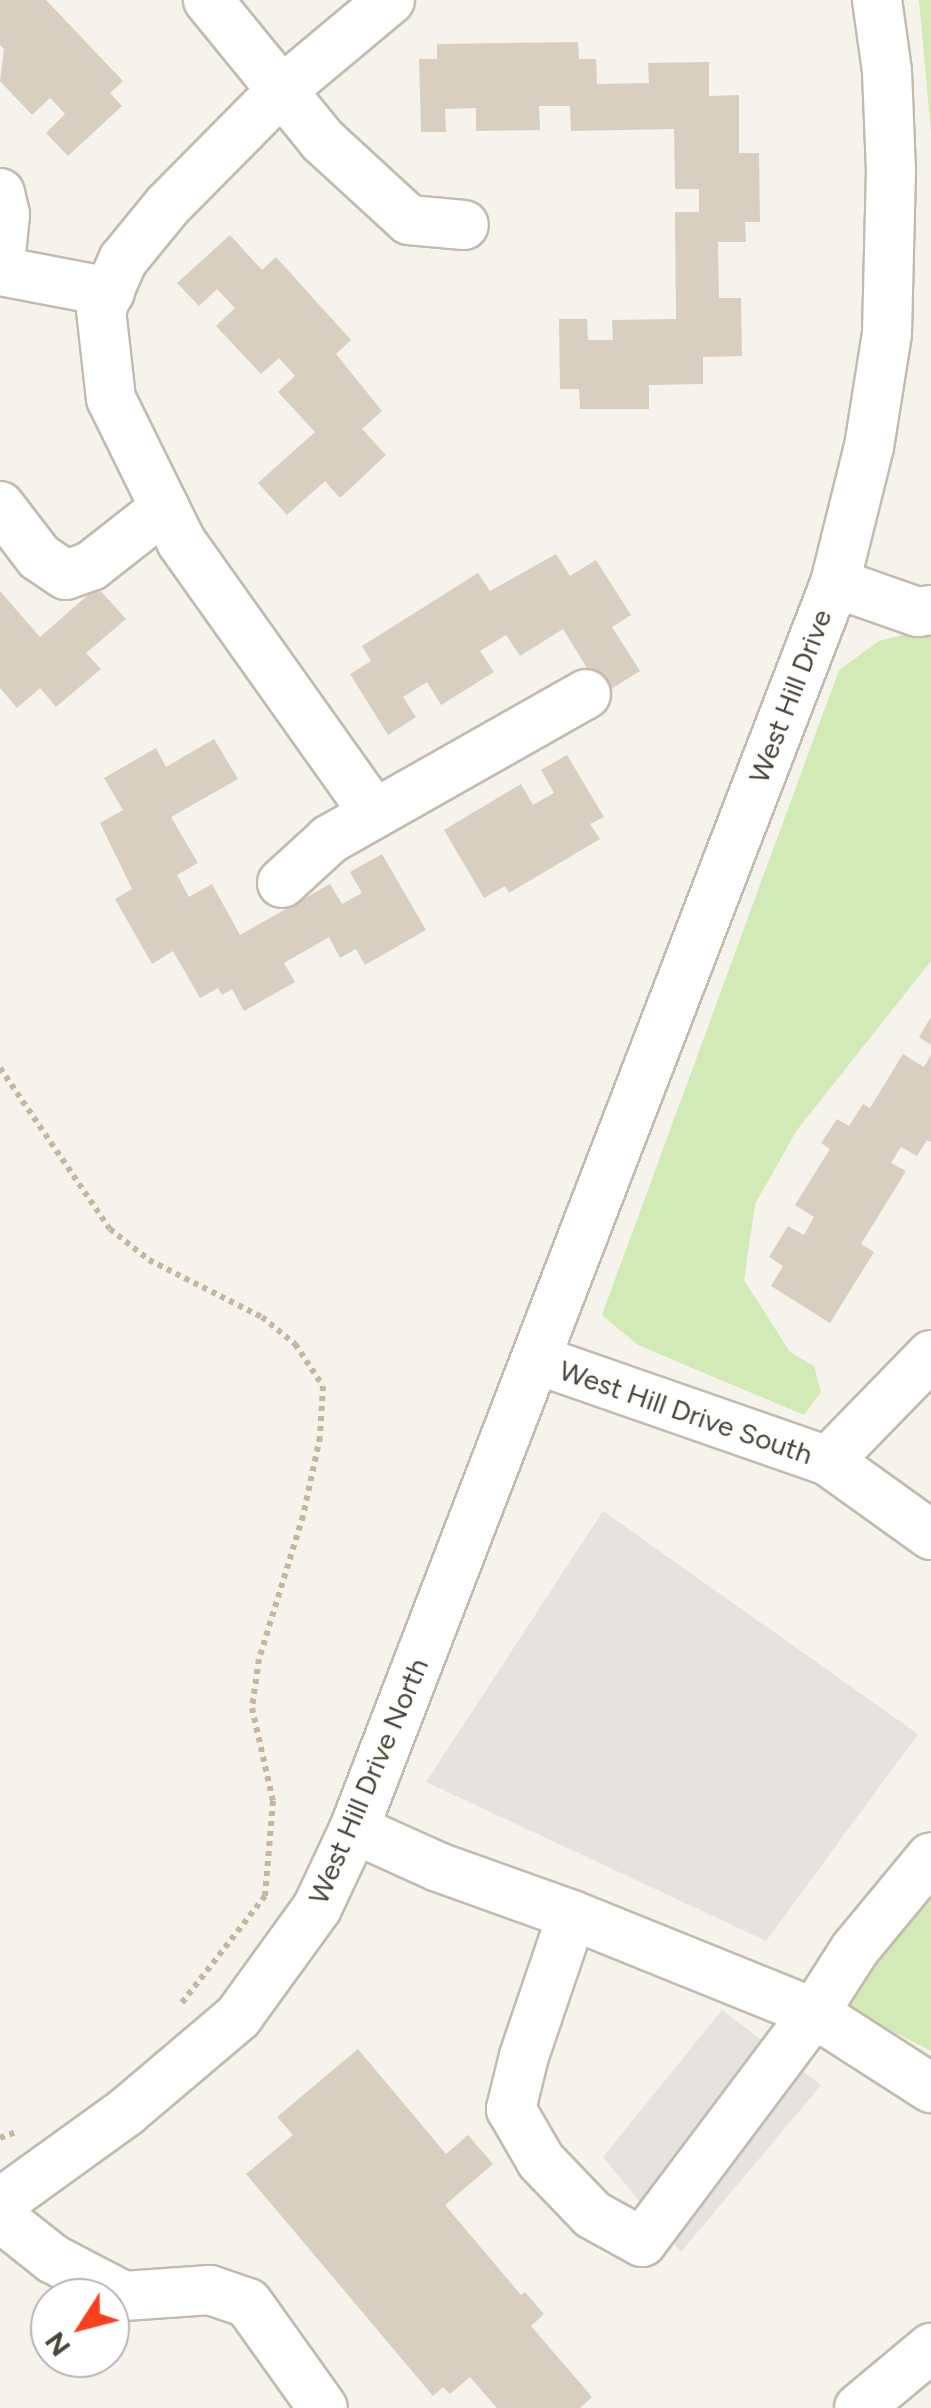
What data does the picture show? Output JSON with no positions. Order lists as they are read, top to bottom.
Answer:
{
  "streets": {
    "street": ["West Hill Drive", "West Hill Drive South", "West Hill Drive North"]
  },
  "crossings": [
    ["West Hill Drive", "West Hill Drive South"],
    ["West Hill Drive", "West Hill Drive North"],
    ["West Hill Drive South", "West Hill Drive North"]
  ],
  "north": "bottom left"
}
